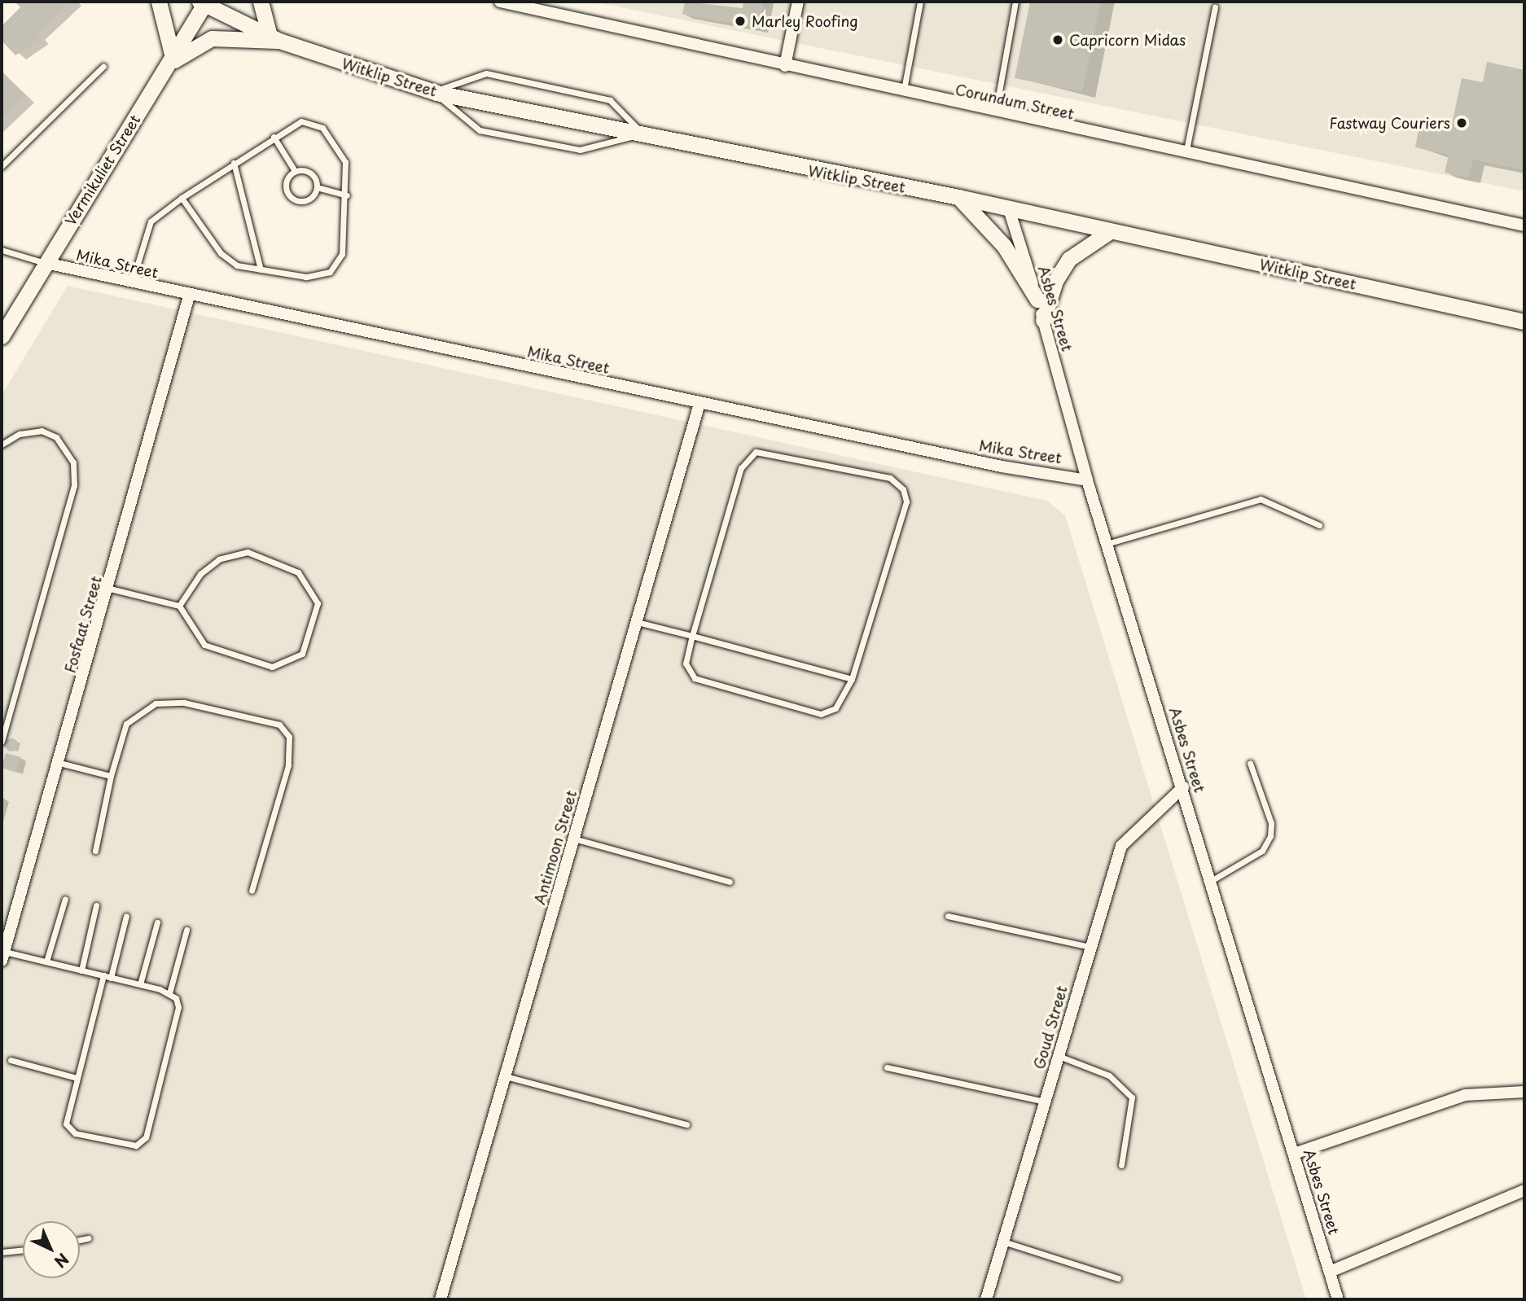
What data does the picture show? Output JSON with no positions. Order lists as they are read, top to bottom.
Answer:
{
  "streets": {
    "main road": ["Witklip Street", "Vermikuliet Street"],
    "street": [
      "Corundum Street",
      "Mika Street",
      "Asbes Street",
      "Fosfaat Street",
      "Antimoon Street",
      "Goud Street"
    ]
  },
  "crossings": [
    ["Witklip Street", "Vermikuliet Street"],
    ["Witklip Street", "Asbes Street"],
    ["Vermikuliet Street", "Mika Street"],
    ["Mika Street", "Asbes Street"],
    ["Mika Street", "Fosfaat Street"],
    ["Mika Street", "Antimoon Street"],
    ["Asbes Street", "Goud Street"]
  ],
  "places": ["Marley Roofing", "Capricorn Midas", "Fastway Couriers"],
  "north": "bottom right"
}
